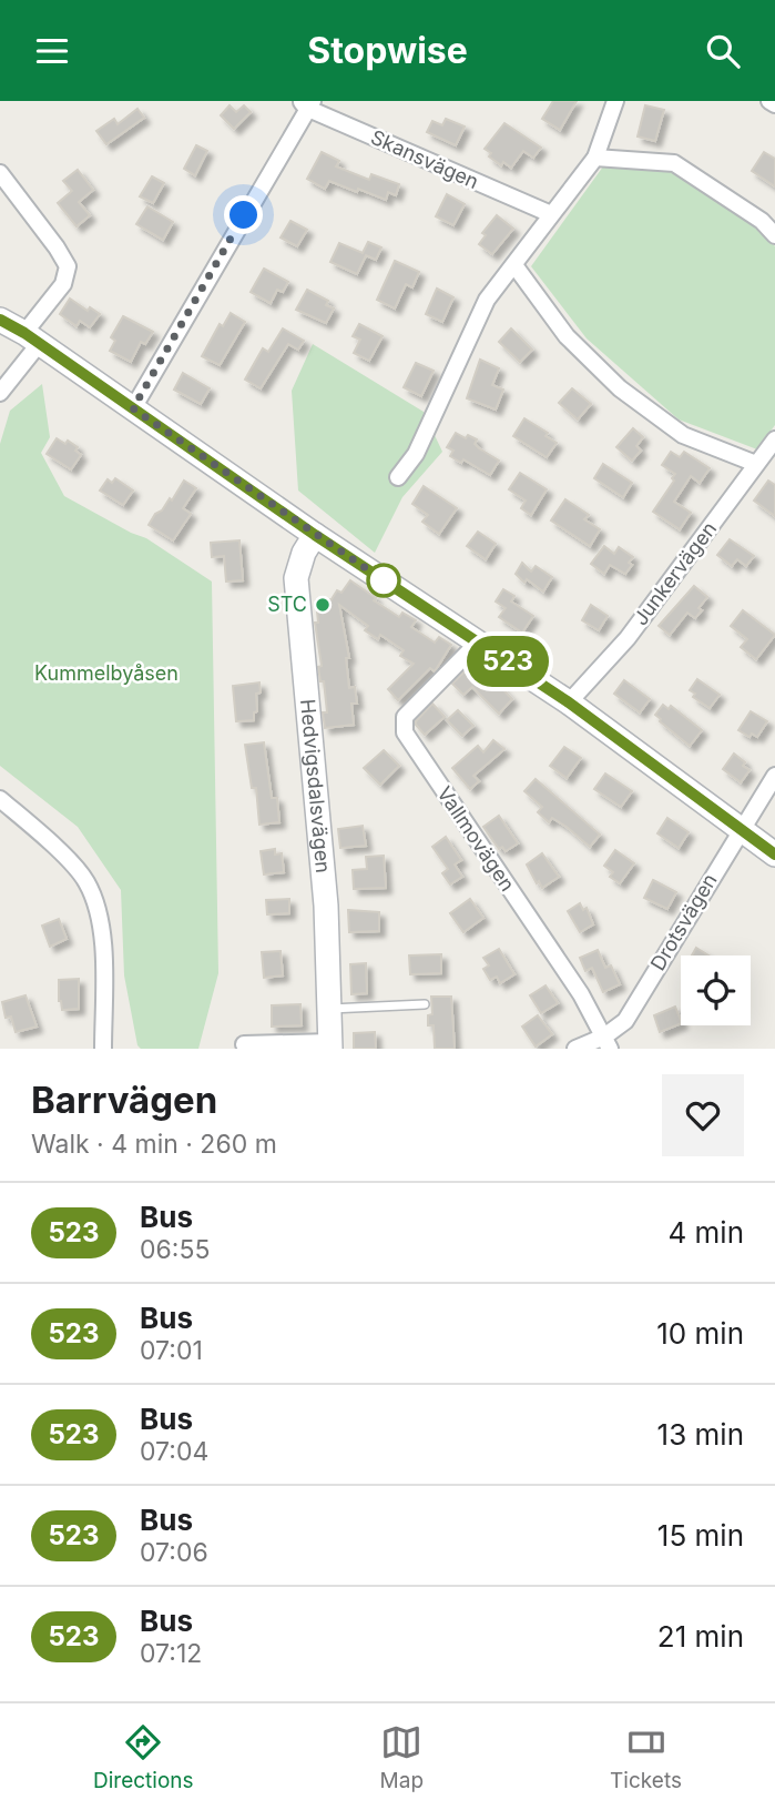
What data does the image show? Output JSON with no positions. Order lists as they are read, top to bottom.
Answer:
{
  "streets": {
    "street": [
      "Skansvägen",
      "Junkervägen",
      "Hedvigsdalsvägen",
      "Vallmovägen",
      "Drotsvägen"
    ]
  },
  "crossings": [
    ["Vallmovägen", "Drotsvägen"]
  ],
  "parks": ["Kummelbyåsen"],
  "places": ["STC"],
  "lines": ["bus line 523"],
  "page": {
    "header": "Stopwise",
    "on_map": "523",
    "heading": ["Barrvägen", "Walk · 4 min · 260 m"],
    "list": [
      {
        "mark": "523",
        "name": "Bus",
        "note": "06:55",
        "value": "4 min"
      },
      {
        "mark": "523",
        "name": "Bus",
        "note": "07:01",
        "value": "10 min"
      },
      {
        "mark": "523",
        "name": "Bus",
        "note": "07:04",
        "value": "13 min"
      },
      {
        "mark": "523",
        "name": "Bus",
        "note": "07:06",
        "value": "15 min"
      },
      {
        "mark": "523",
        "name": "Bus",
        "note": "07:12",
        "value": "21 min"
      }
    ],
    "tabs": ["Directions", "Map", "Tickets"]
  }
}
